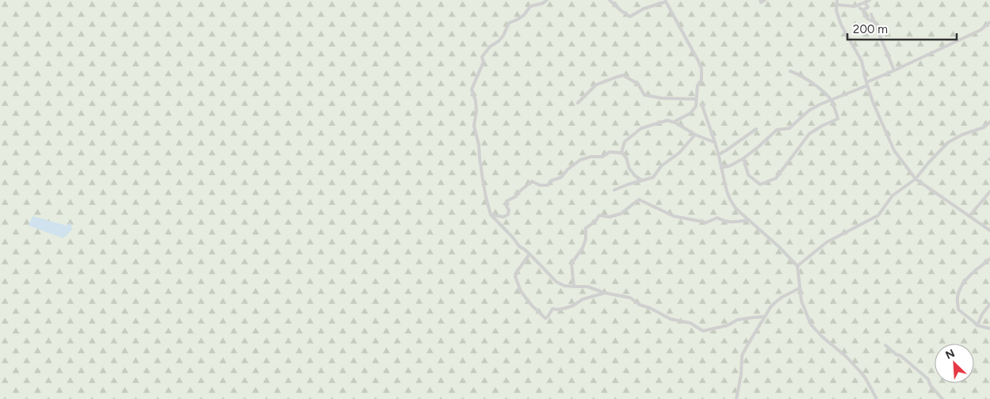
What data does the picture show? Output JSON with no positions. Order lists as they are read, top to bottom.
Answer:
{
  "scale_bar": "200 m",
  "north": "top left"
}
